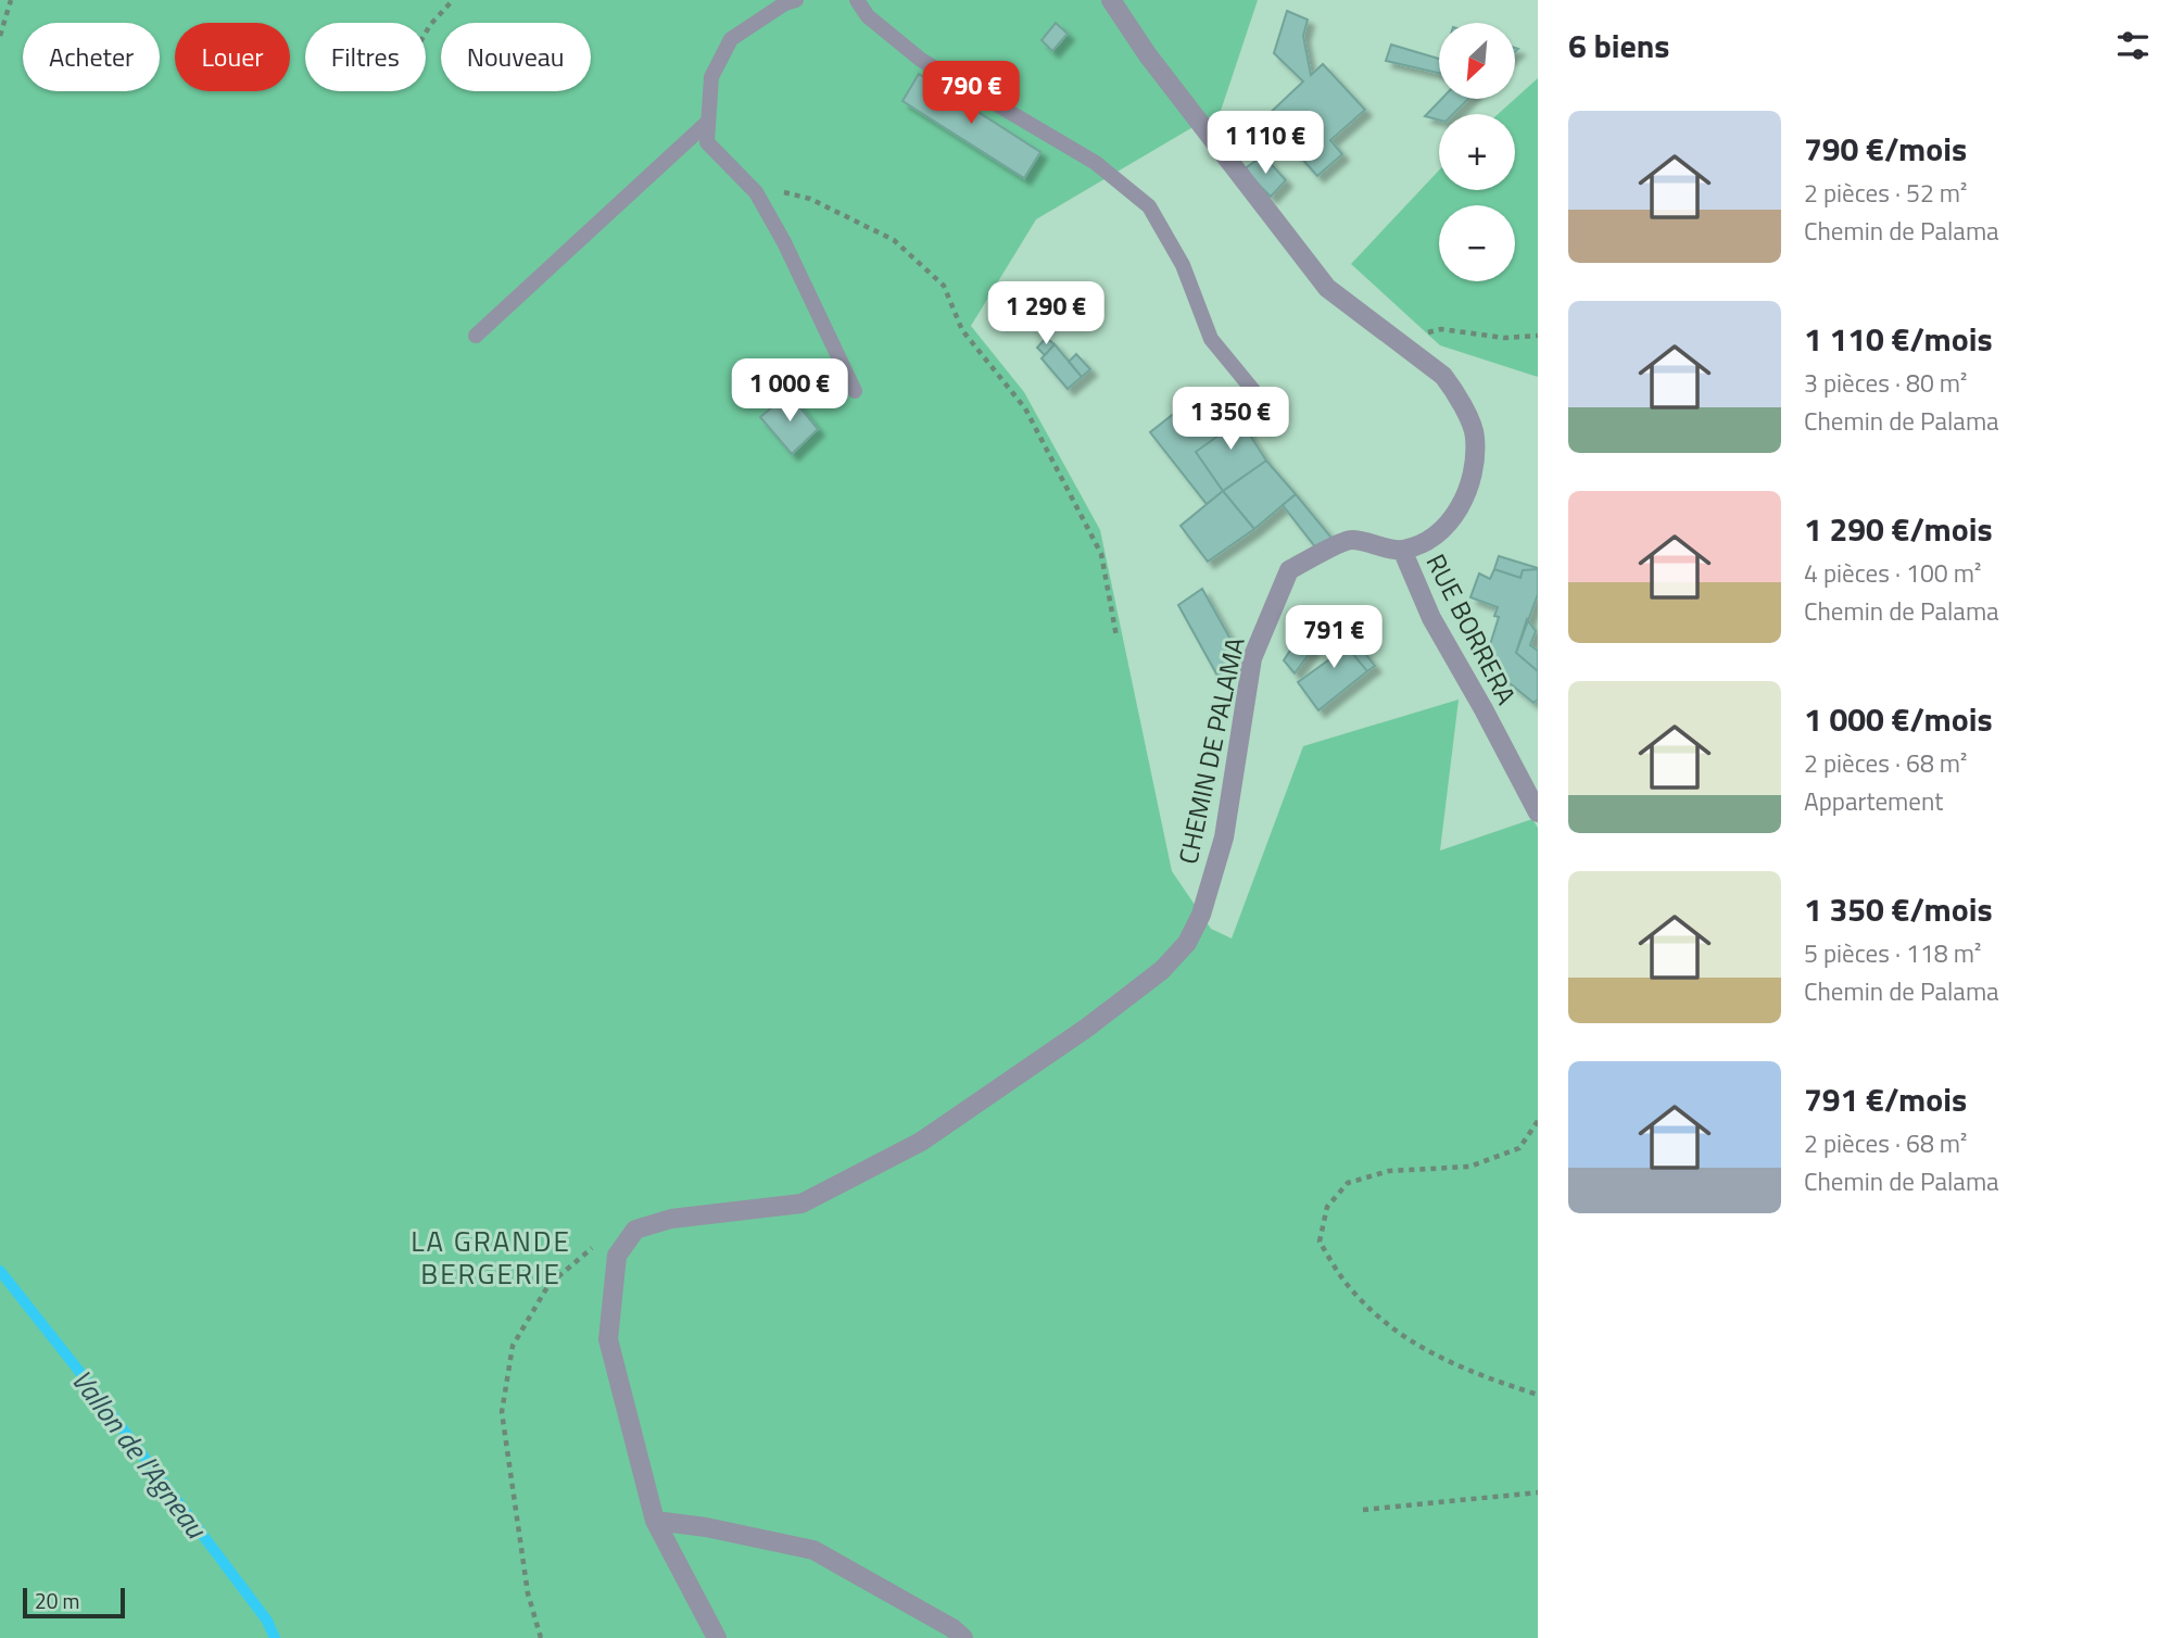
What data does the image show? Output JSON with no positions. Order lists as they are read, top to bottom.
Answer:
{
  "streets": {
    "street": ["RUE BORRERA", "CHEMIN DE PALAMA"]
  },
  "crossings": [
    ["RUE BORRERA", "CHEMIN DE PALAMA"]
  ],
  "districts": ["LA GRANDE BERGERIE"],
  "water": ["Vallon de l'Agneau"],
  "scale_bar": "20 m",
  "north": "bottom left",
  "page": {
    "heading": "6 biens",
    "map_buttons": ["+", "−"],
    "chip": [
      "Acheter",
      "Louer",
      "Filtres",
      "Nouveau"
    ],
    "price": [
      "790 €",
      "1 110 €",
      "1 290 €",
      "1 000 €",
      "1 350 €",
      "791 €"
    ],
    "list": [
      {
        "name": "790 €/mois",
        "note": "2 pièces · 52 m² · Chemin de Palama"
      },
      {
        "name": "1 110 €/mois",
        "note": "3 pièces · 80 m² · Chemin de Palama"
      },
      {
        "name": "1 290 €/mois",
        "note": "4 pièces · 100 m² · Chemin de Palama"
      },
      {
        "name": "1 000 €/mois",
        "note": "2 pièces · 68 m² · Appartement"
      },
      {
        "name": "1 350 €/mois",
        "note": "5 pièces · 118 m² · Chemin de Palama"
      },
      {
        "name": "791 €/mois",
        "note": "2 pièces · 68 m² · Chemin de Palama"
      }
    ],
    "scale": "20 m"
  }
}
